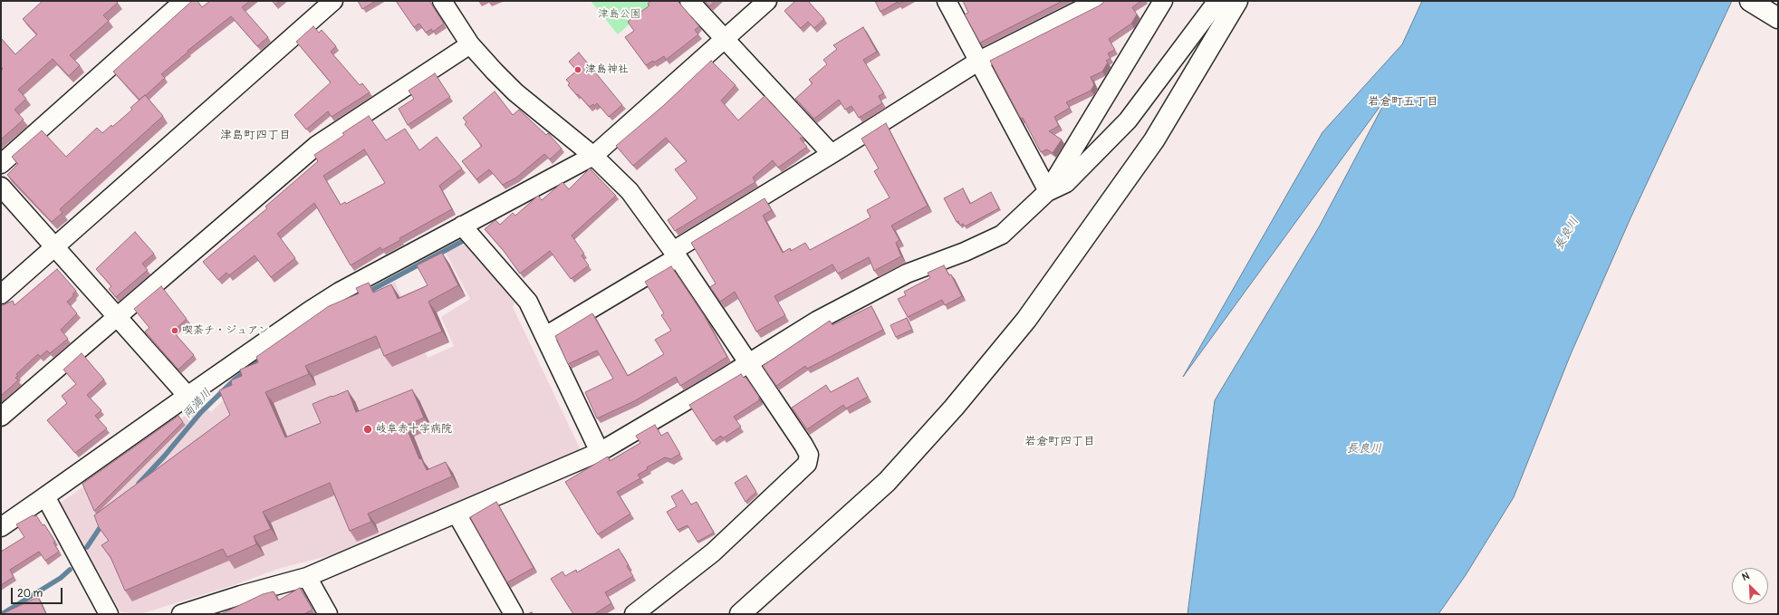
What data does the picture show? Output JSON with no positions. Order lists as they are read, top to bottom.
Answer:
{
  "districts": ["岩倉町五丁目", "津島町四丁目", "岩倉町四丁目"],
  "water": ["長良川", "両満川"],
  "parks": ["津島公園"],
  "places": ["津島神社", "喫茶チ・ジュアン", "岐阜赤十字病院"],
  "scale_bar": "20 m",
  "north": "top left"
}
